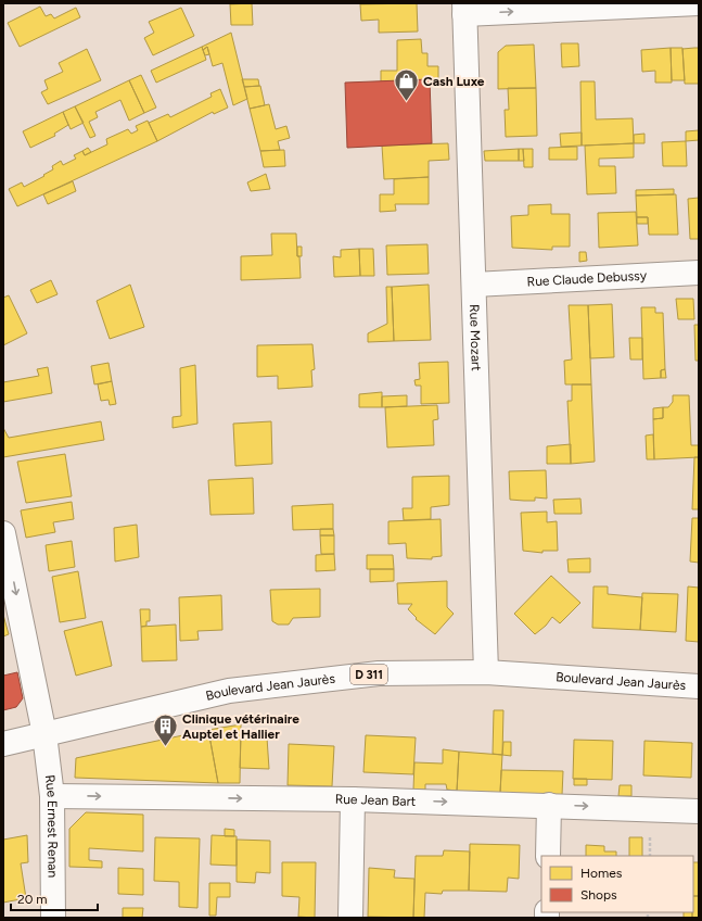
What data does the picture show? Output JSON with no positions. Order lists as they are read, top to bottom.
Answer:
{
  "streets": {
    "street": [
      "Rue Claude Debussy",
      "Rue Mozart",
      "D 311",
      "Boulevard Jean Jaurès",
      "Rue Jean Bart",
      "Rue Ernest Renan"
    ]
  },
  "crossings": [
    ["Rue Claude Debussy", "Rue Mozart"],
    ["Rue Mozart", "Boulevard Jean Jaurès"],
    ["Boulevard Jean Jaurès", "Rue Ernest Renan"],
    ["Rue Jean Bart", "Rue Ernest Renan"]
  ],
  "one_way": ["Rue Jean Bart", "Rue Ernest Renan"],
  "places": {
    "shop": ["Cash Luxe"],
    "building": ["Clinique vétérinaire Auptel et Hallier"]
  },
  "legend": ["Homes", "Shops"],
  "scale_bar": "20 m"
}
